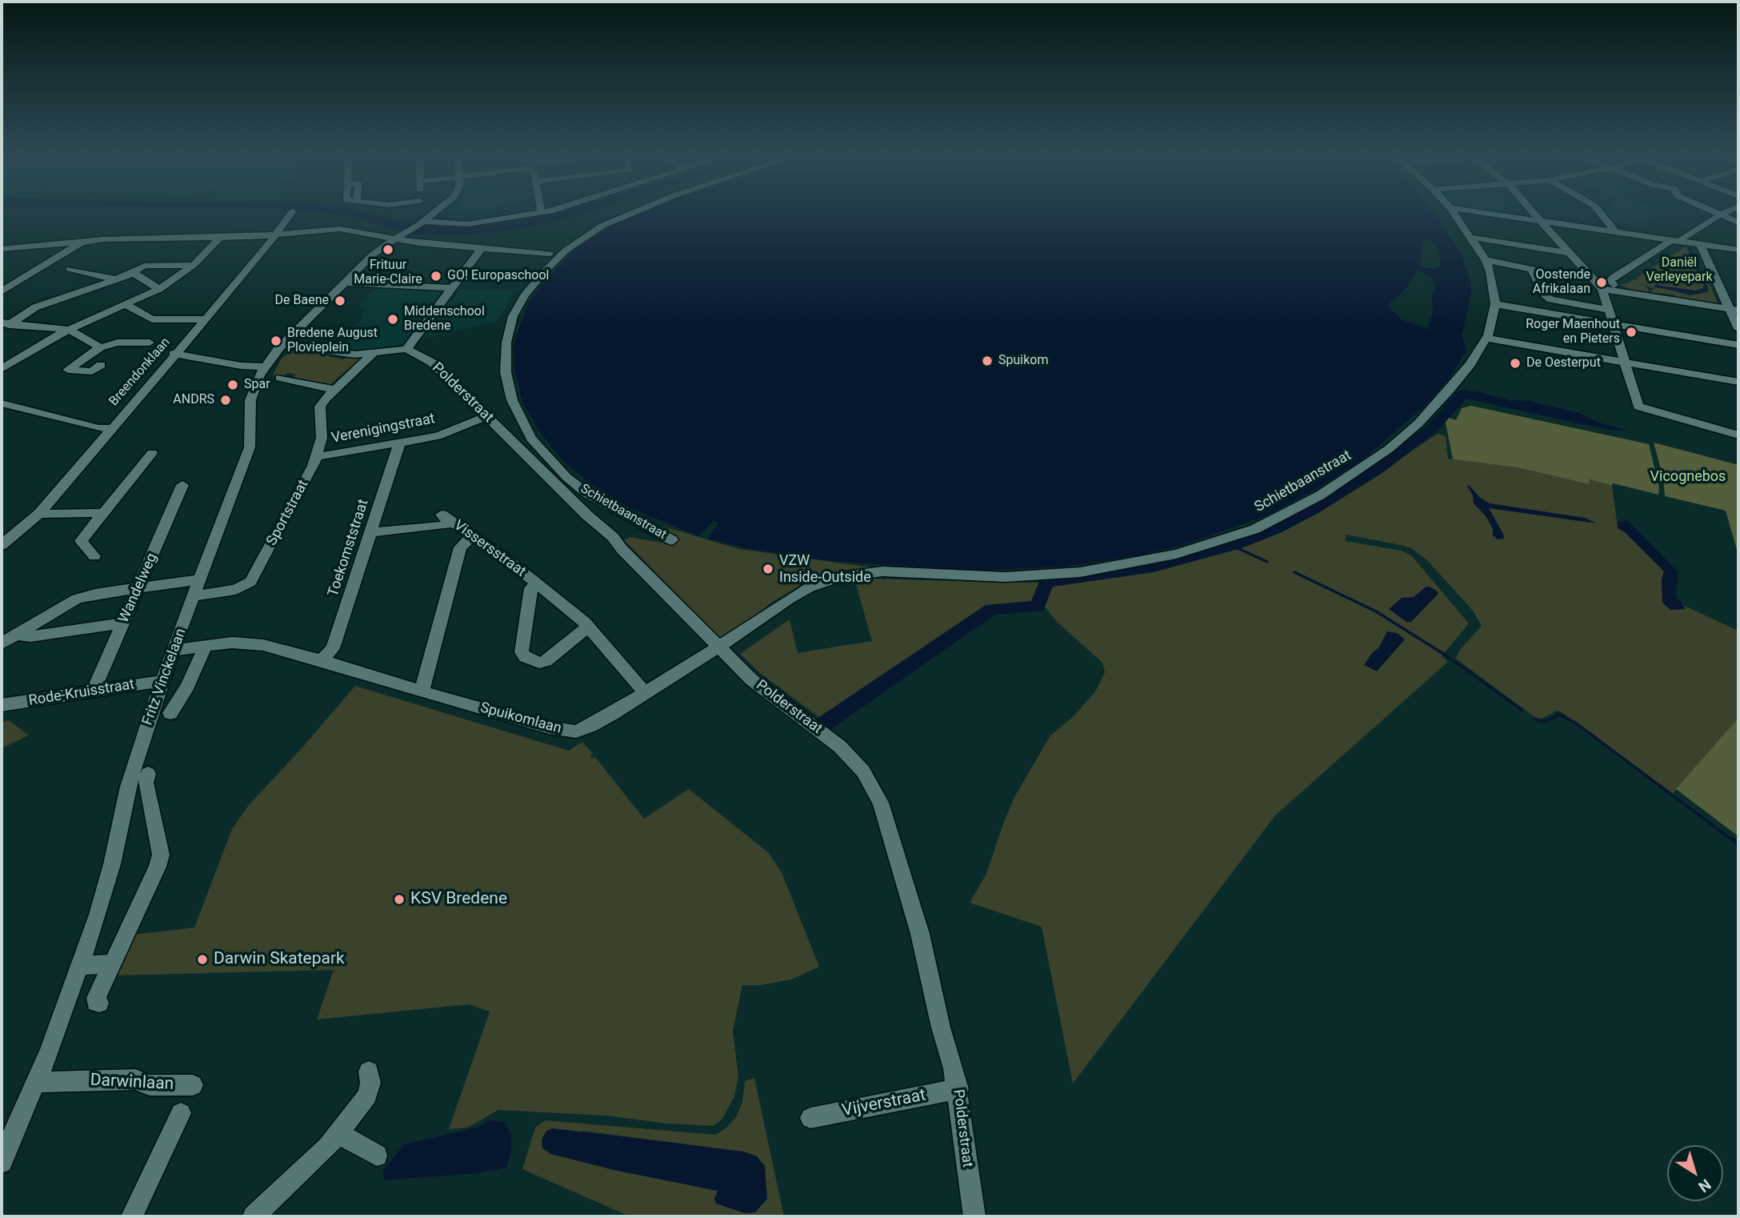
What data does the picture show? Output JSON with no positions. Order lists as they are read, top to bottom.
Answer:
{
  "streets": {
    "street": [
      "Breendonklaan",
      "Polderstraat",
      "Verenigingstraat",
      "Schietbaanstraat",
      "Sportstraat",
      "Toekomststraat",
      "Vissersstraat",
      "Wandelweg",
      "Fritz Vinckelaan",
      "Rode-Kruisstraat",
      "Spuikomlaan",
      "Darwinlaan",
      "Vijverstraat"
    ]
  },
  "crossings": [
    ["Polderstraat", "Verenigingstraat"],
    ["Polderstraat", "Spuikomlaan"],
    ["Polderstraat", "Vijverstraat"],
    ["Verenigingstraat", "Sportstraat"],
    ["Verenigingstraat", "Toekomststraat"],
    ["Schietbaanstraat", "Spuikomlaan"],
    ["Sportstraat", "Fritz Vinckelaan"],
    ["Toekomststraat", "Vissersstraat"],
    ["Toekomststraat", "Spuikomlaan"],
    ["Vissersstraat", "Spuikomlaan"],
    ["Wandelweg", "Rode-Kruisstraat"],
    ["Fritz Vinckelaan", "Rode-Kruisstraat"],
    ["Fritz Vinckelaan", "Spuikomlaan"],
    ["Fritz Vinckelaan", "Darwinlaan"]
  ],
  "parks": ["Daniël Verleyepark", "Vicognebos"],
  "places": [
    "Frituur Marie-Claire",
    "GO! Europaschool",
    "Oostende Afrikalaan",
    "De Baene",
    "Middenschool Bredene",
    "Roger Maenhout en Pieters",
    "Bredene August Plovieplein",
    "Spuikom",
    "De Oesterput",
    "Spar",
    "ANDRS",
    "VZW Inside-Outside",
    "KSV Bredene",
    "Darwin Skatepark"
  ],
  "north": "bottom right"
}
